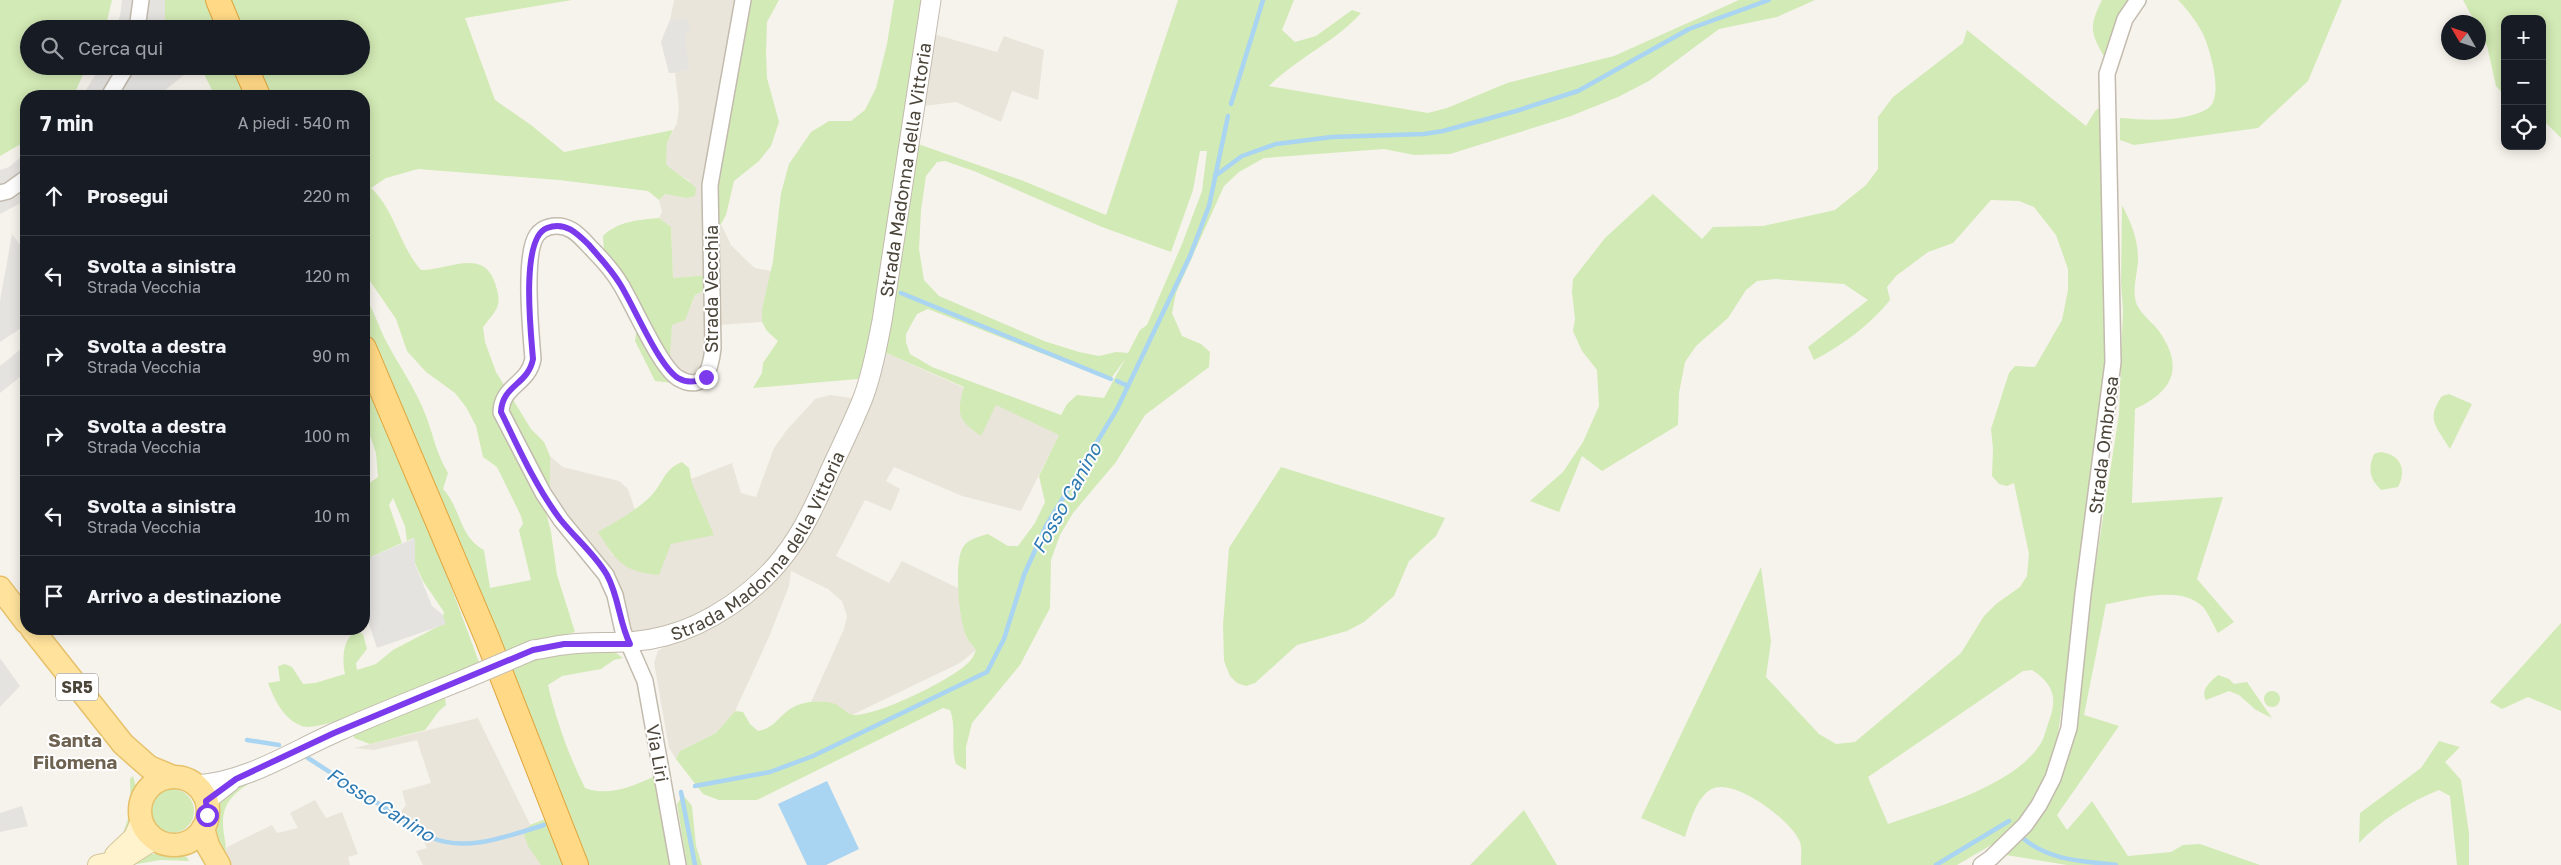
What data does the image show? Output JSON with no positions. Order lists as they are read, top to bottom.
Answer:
{
  "streets": {
    "main road": ["SR5"],
    "street": [
      "Strada Madonna della Vittoria",
      "Strada Vecchia",
      "Strada Ombrosa",
      "Via Liri"
    ]
  },
  "crossings": [
    ["Strada Madonna della Vittoria", "Strada Vecchia"],
    ["Strada Madonna della Vittoria", "SR5"],
    ["Strada Madonna della Vittoria", "Via Liri"],
    ["Strada Vecchia", "Via Liri"]
  ],
  "districts": ["Santa Filomena"],
  "water": ["Fosso Canino"],
  "north": "top left",
  "page": {
    "map_buttons": ["+", "−"],
    "search": "Cerca qui",
    "heading": ["7 min", "A piedi · 540 m"],
    "list": [
      ["Prosegui", "220 m"],
      ["Svolta a sinistra", "Strada Vecchia", "120 m"],
      ["Svolta a destra", "Strada Vecchia", "90 m"],
      ["Svolta a destra", "Strada Vecchia", "100 m"],
      ["Svolta a sinistra", "Strada Vecchia", "10 m"],
      "Arrivo a destinazione"
    ]
  }
}
